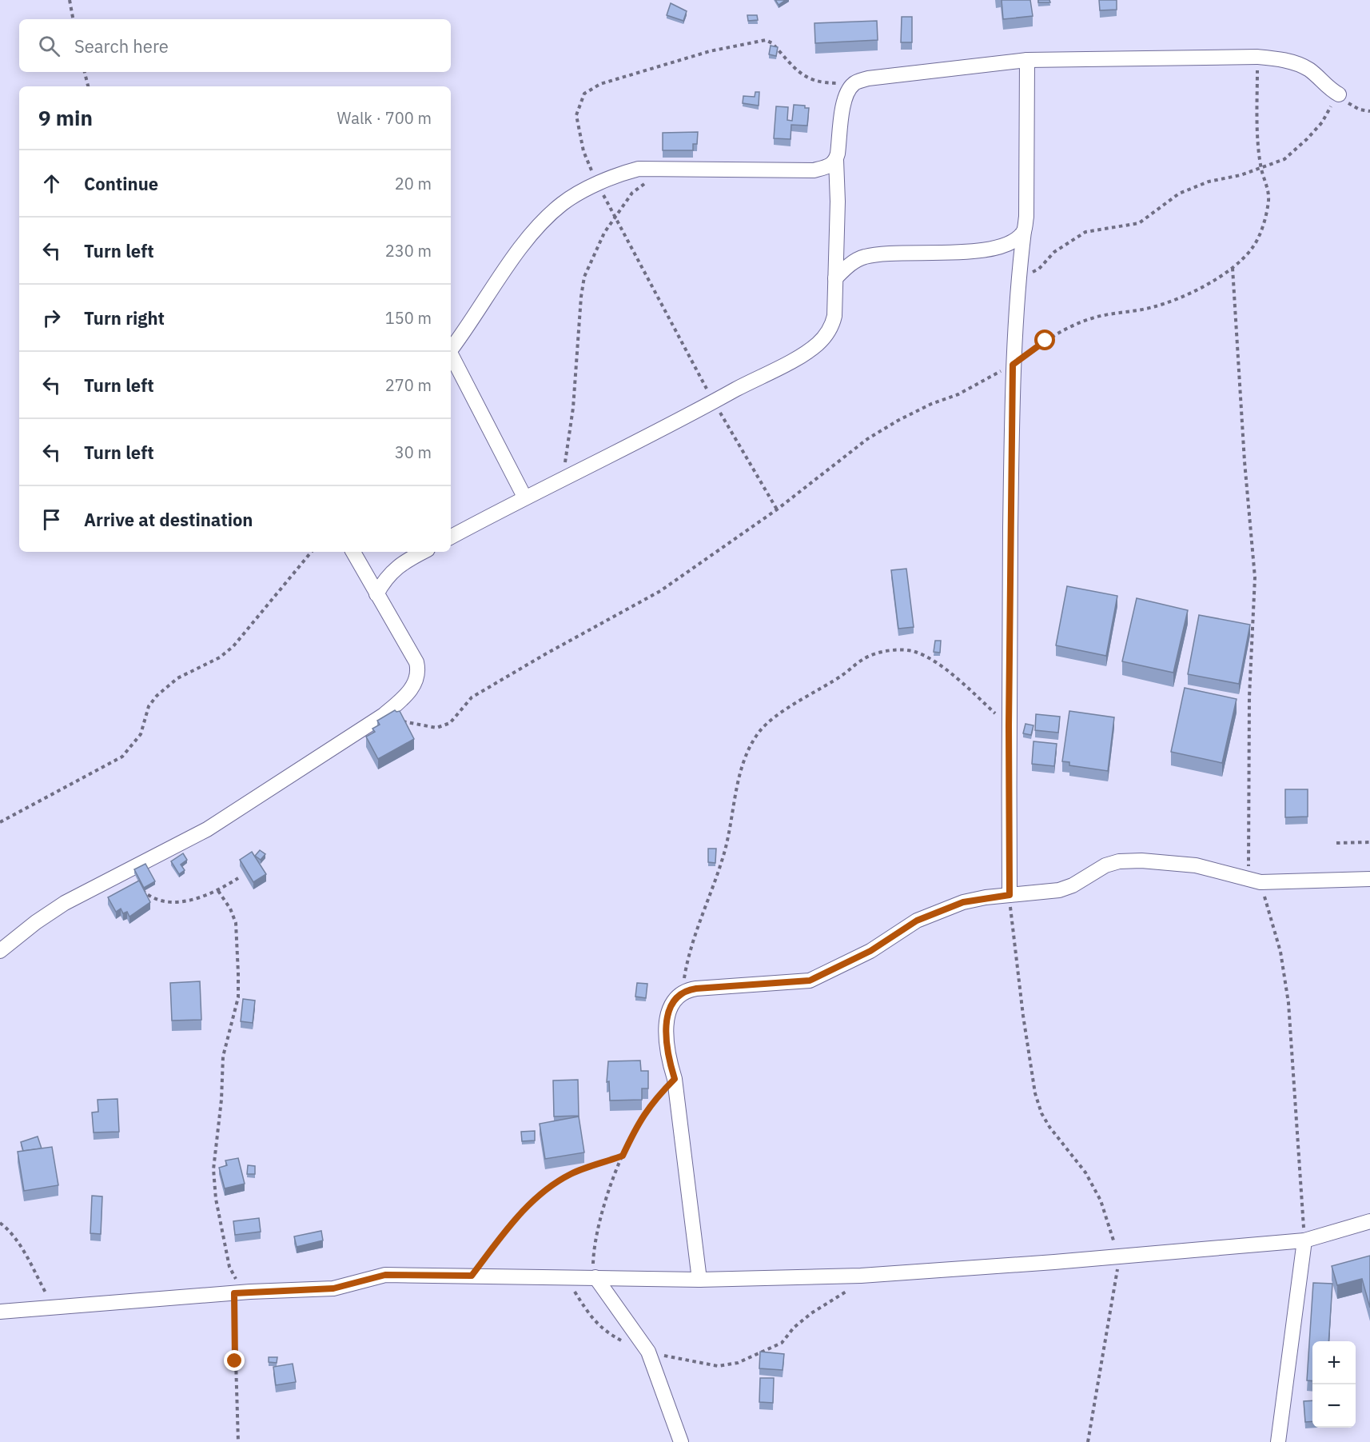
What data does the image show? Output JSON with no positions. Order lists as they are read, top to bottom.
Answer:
{
  "page": {
    "search": "Search here",
    "heading": ["9 min", "Walk · 700 m"],
    "list": [
      ["Continue", "20 m"],
      ["Turn left", "230 m"],
      ["Turn right", "150 m"],
      ["Turn left", "270 m"],
      ["Turn left", "30 m"],
      "Arrive at destination"
    ],
    "map_buttons": ["+", "−"]
  }
}
